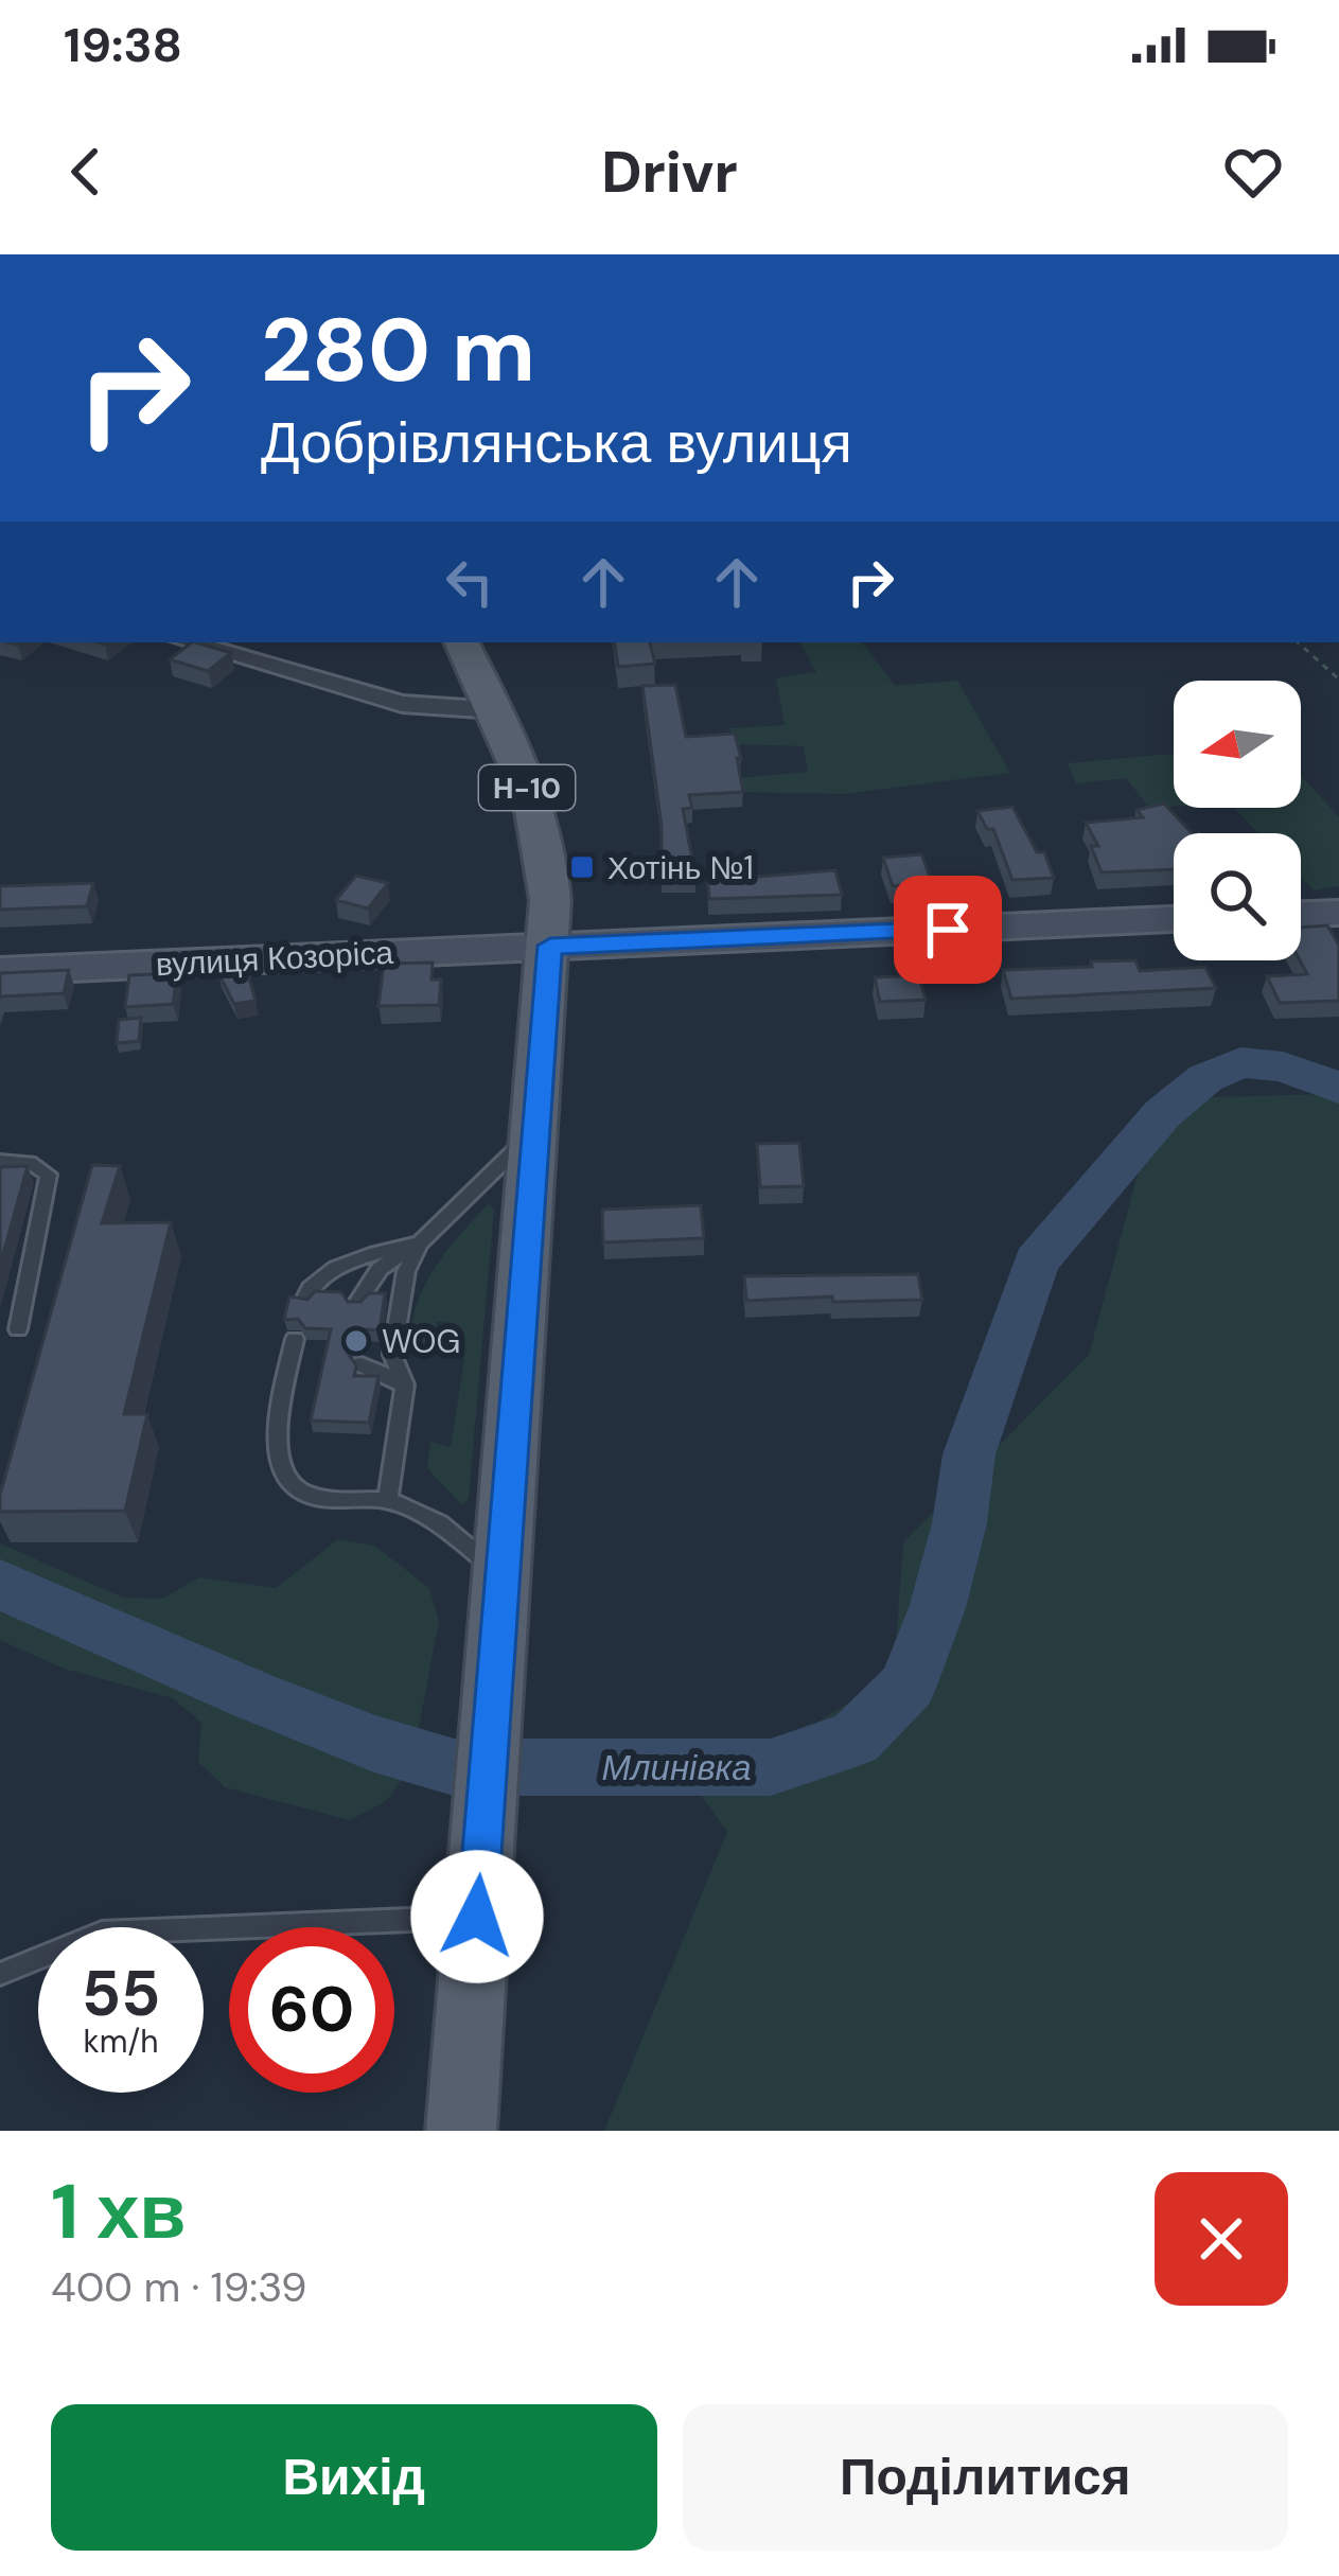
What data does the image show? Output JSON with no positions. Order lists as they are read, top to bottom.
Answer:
{
  "streets": {
    "main road": ["Н-10"],
    "street": ["вулиця Козоріса"]
  },
  "crossings": [
    ["Н-10", "вулиця Козоріса"]
  ],
  "water": ["Млинівка"],
  "places": {
    "transit": ["Хотінь №1"],
    "other": ["WOG"]
  },
  "north": "left",
  "page": {
    "status": "19:38",
    "header": "Drivr",
    "turn": ["280 m", "Добрівлянська вулиця"],
    "speed": "55 km/h",
    "limit": "60",
    "heading": ["1 хв", "400 m · 19:39"],
    "buttons": ["Вихід", "Поділитися"]
  }
}
